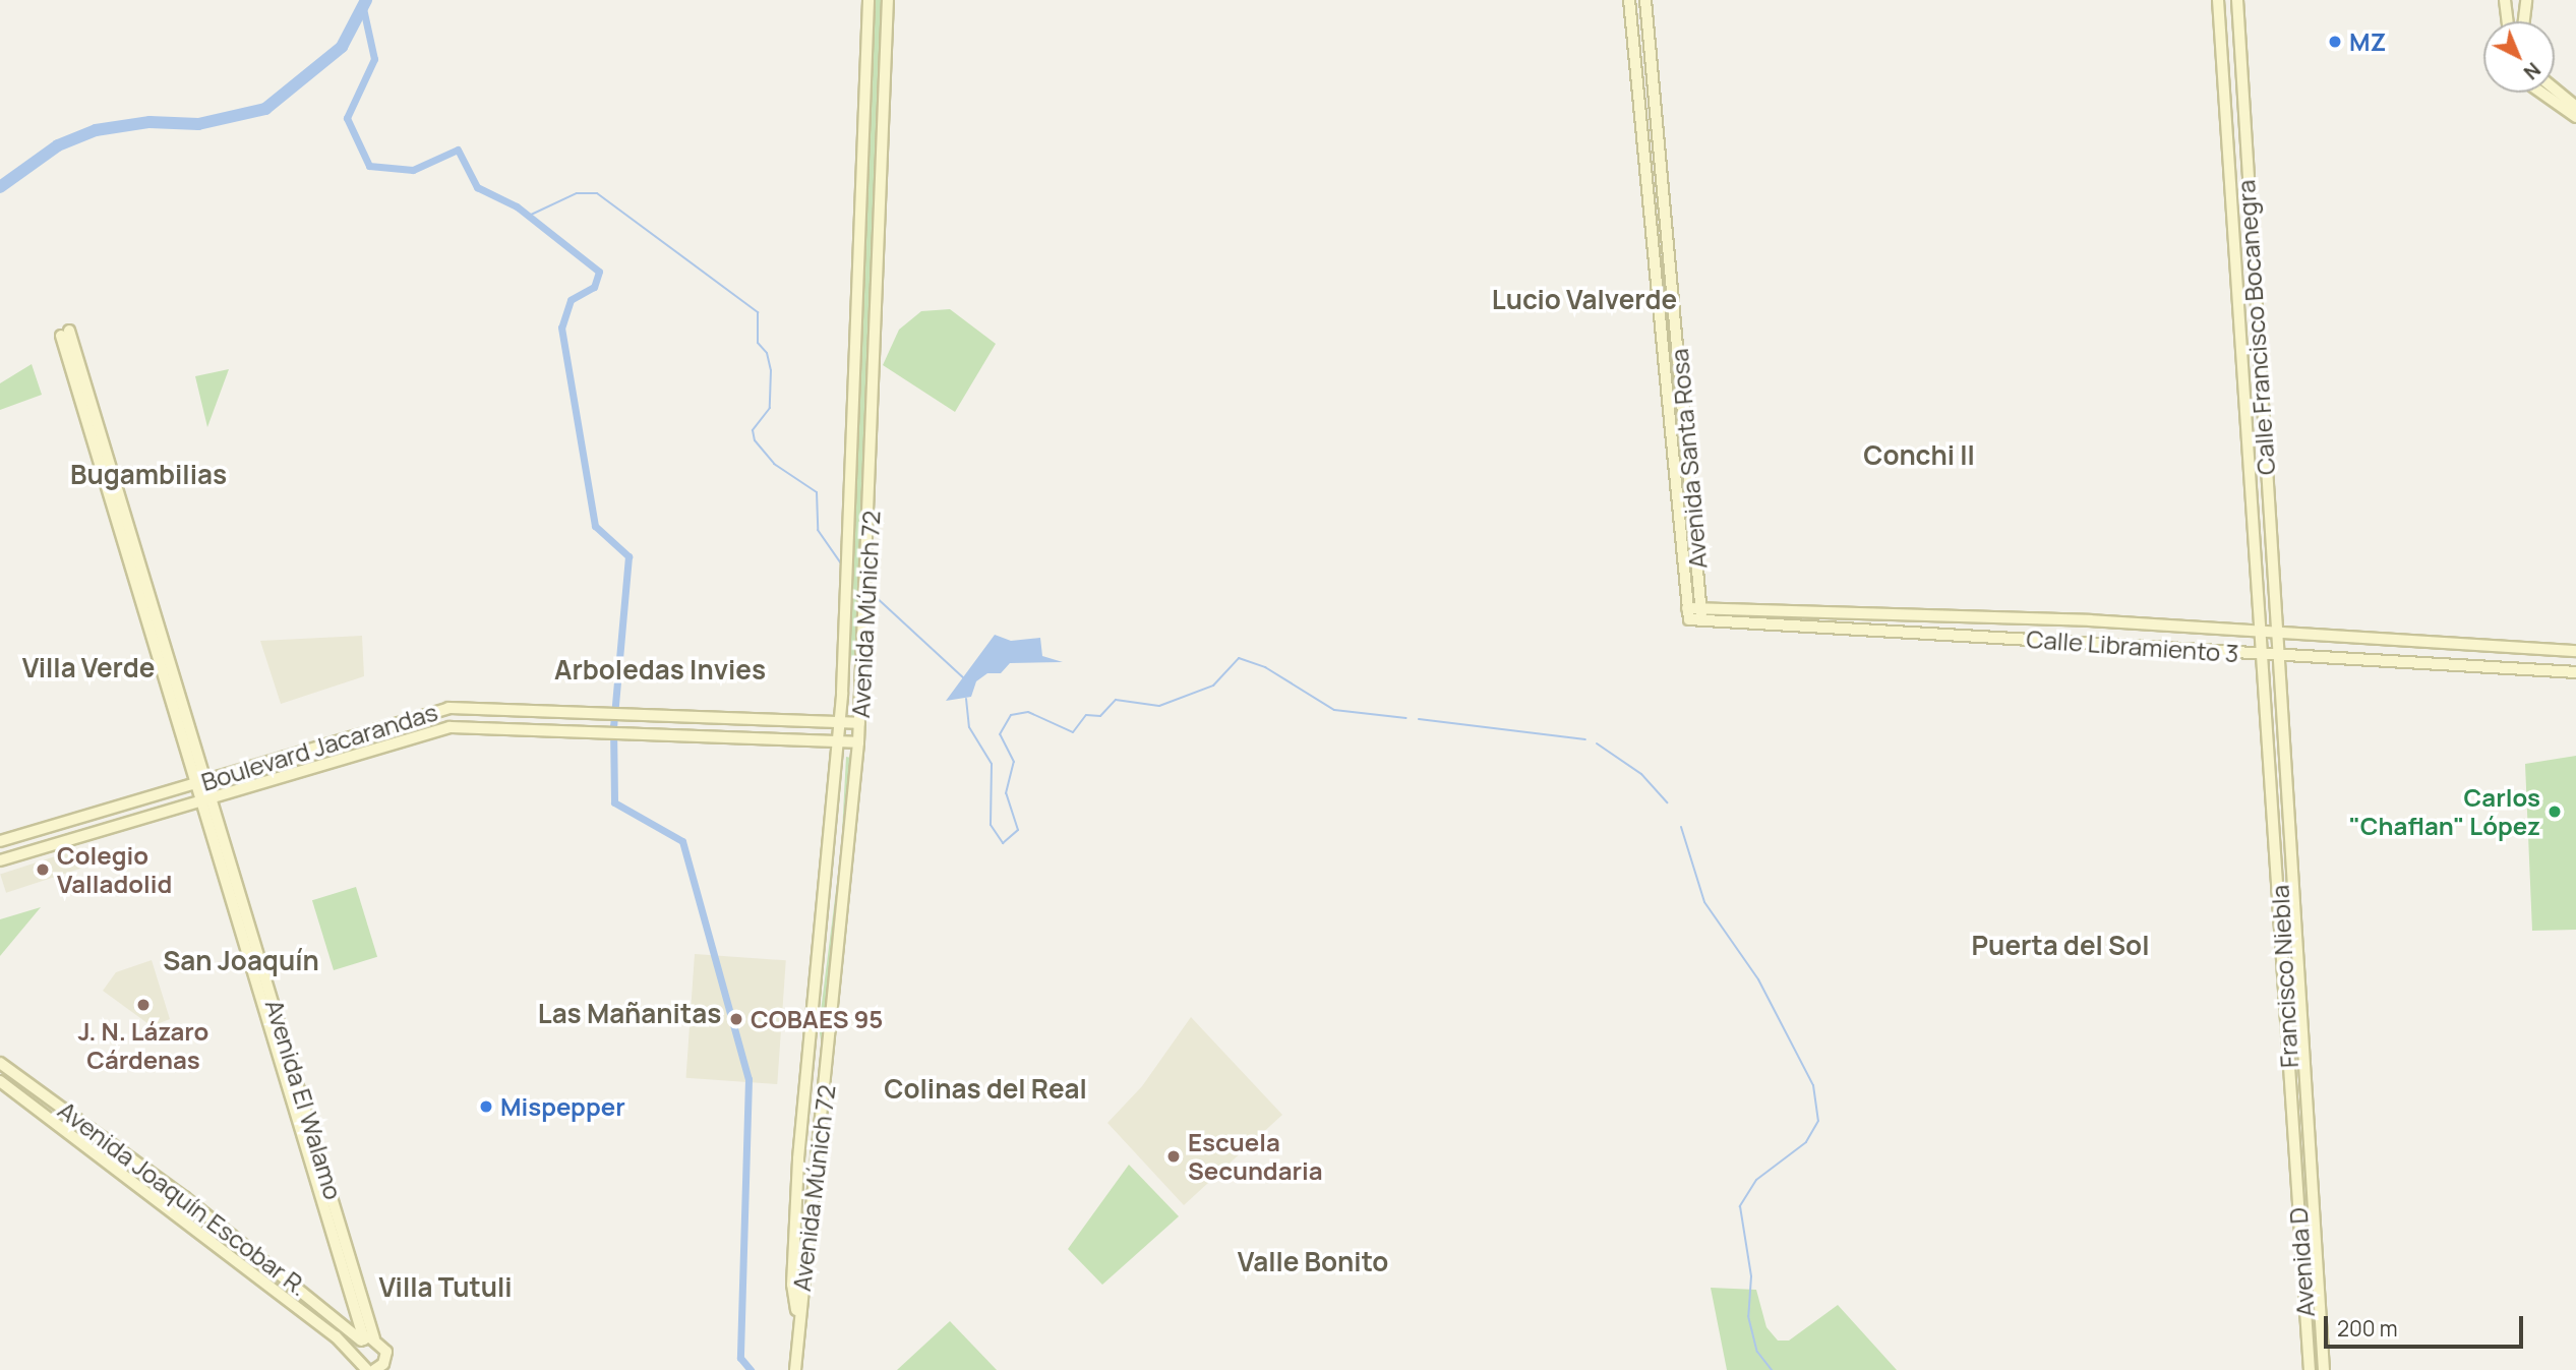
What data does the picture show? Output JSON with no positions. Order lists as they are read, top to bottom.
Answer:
{
  "streets": {
    "street": [
      "Calle Francisco Bocanegra",
      "Avenida Santa Rosa",
      "Avenida Múnich 72",
      "Calle Libramiento 3",
      "Boulevard Jacarandas",
      "Francisco Niebla",
      "Avenida El Walamo",
      "Avenida Joaquín Escobar R.",
      "Avenida D"
    ]
  },
  "crossings": [
    ["Calle Francisco Bocanegra", "Calle Libramiento 3"],
    ["Calle Francisco Bocanegra", "Francisco Niebla"],
    ["Avenida Santa Rosa", "Calle Libramiento 3"],
    ["Avenida Múnich 72", "Boulevard Jacarandas"],
    ["Calle Libramiento 3", "Francisco Niebla"],
    ["Boulevard Jacarandas", "Avenida El Walamo"],
    ["Francisco Niebla", "Avenida D"],
    ["Avenida El Walamo", "Avenida Joaquín Escobar R."]
  ],
  "districts": [
    "Lucio Valverde",
    "Conchi II",
    "Bugambilias",
    "Villa Verde",
    "Arboledas Invies",
    "Puerta del Sol",
    "San Joaquín",
    "Las Mañanitas",
    "Colinas del Real",
    "Valle Bonito",
    "Villa Tutuli"
  ],
  "places": [
    "MZ",
    "Carlos \"Chaflan\" López",
    "Colegio Valladolid",
    "J. N. Lázaro Cárdenas",
    "COBAES 95",
    "Mispepper",
    "Escuela Secundaria"
  ],
  "scale_bar": "200 m",
  "north": "bottom right"
}
